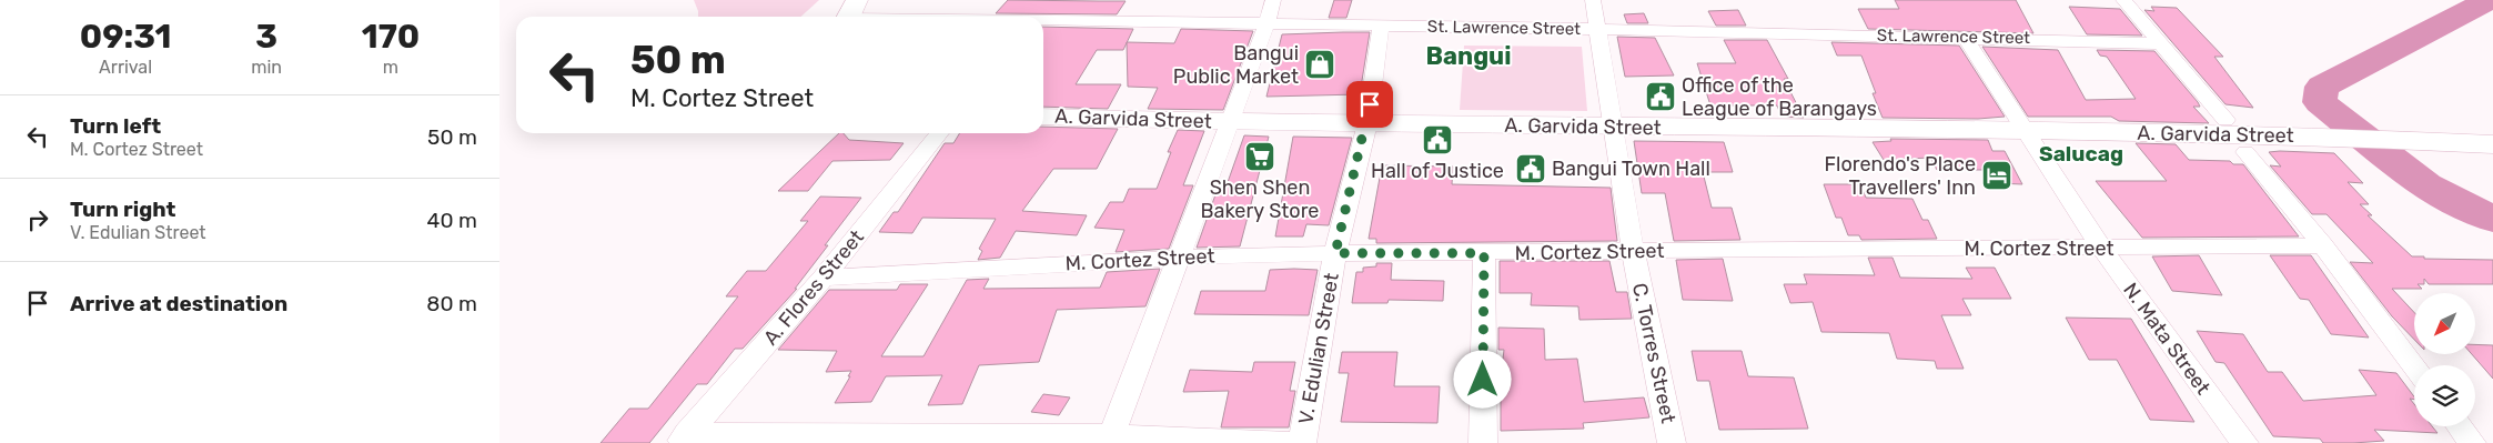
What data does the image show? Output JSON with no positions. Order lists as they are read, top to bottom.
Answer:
{
  "streets": {
    "main road": ["A. Garvida Street"],
    "street": [
      "St. Lawrence Street",
      "M. Cortez Street",
      "A. Flores Street",
      "N. Mata Street",
      "V. Edulian Street",
      "C. Torres Street"
    ]
  },
  "crossings": [
    ["St. Lawrence Street", "N. Mata Street"],
    ["St. Lawrence Street", "V. Edulian Street"],
    ["St. Lawrence Street", "C. Torres Street"],
    ["A. Garvida Street", "N. Mata Street"],
    ["A. Garvida Street", "V. Edulian Street"],
    ["A. Garvida Street", "C. Torres Street"],
    ["M. Cortez Street", "A. Flores Street"],
    ["M. Cortez Street", "N. Mata Street"],
    ["M. Cortez Street", "V. Edulian Street"],
    ["M. Cortez Street", "C. Torres Street"]
  ],
  "districts": ["Bangui", "Salucag"],
  "places": {
    "shop": ["Bangui Public Market"],
    "public building": ["Office of the League of Barangays", "Hall of Justice", "Bangui Town Hall"],
    "supermarket": ["Shen Shen Bakery Store"],
    "hotel": ["Florendo's Place Travellers' Inn"]
  },
  "north": "bottom left",
  "page": {
    "eta": [
      "09:31",
      "Arrival",
      "3",
      "min",
      "170",
      "m"
    ],
    "turn": ["50 m", "M. Cortez Street"],
    "list": [
      {
        "name": "Turn left",
        "note": "M. Cortez Street",
        "value": "50 m"
      },
      {
        "name": "Turn right",
        "note": "V. Edulian Street",
        "value": "40 m"
      },
      {
        "name": "Arrive at destination",
        "value": "80 m"
      }
    ]
  }
}
